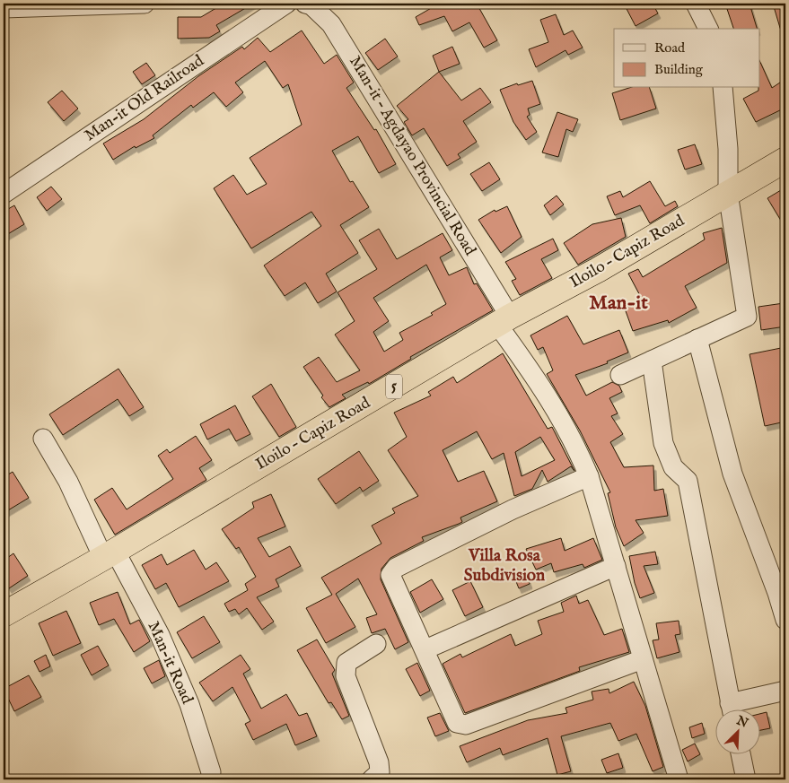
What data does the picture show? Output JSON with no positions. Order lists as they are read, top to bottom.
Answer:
{
  "streets": {
    "highway": ["Iloilo – Capiz Road", "5"],
    "street": ["Man-it Old Railroad", "Man-it – Agdayao Provincial Road", "Man-it Road"]
  },
  "crossings": [
    ["Man-it – Agdayao Provincial Road", "Iloilo – Capiz Road"],
    ["Iloilo – Capiz Road", "Man-it Road"]
  ],
  "districts": ["Man-it", "Villa Rosa Subdivision"],
  "legend": ["Road", "Building"],
  "north": "top right"
}
